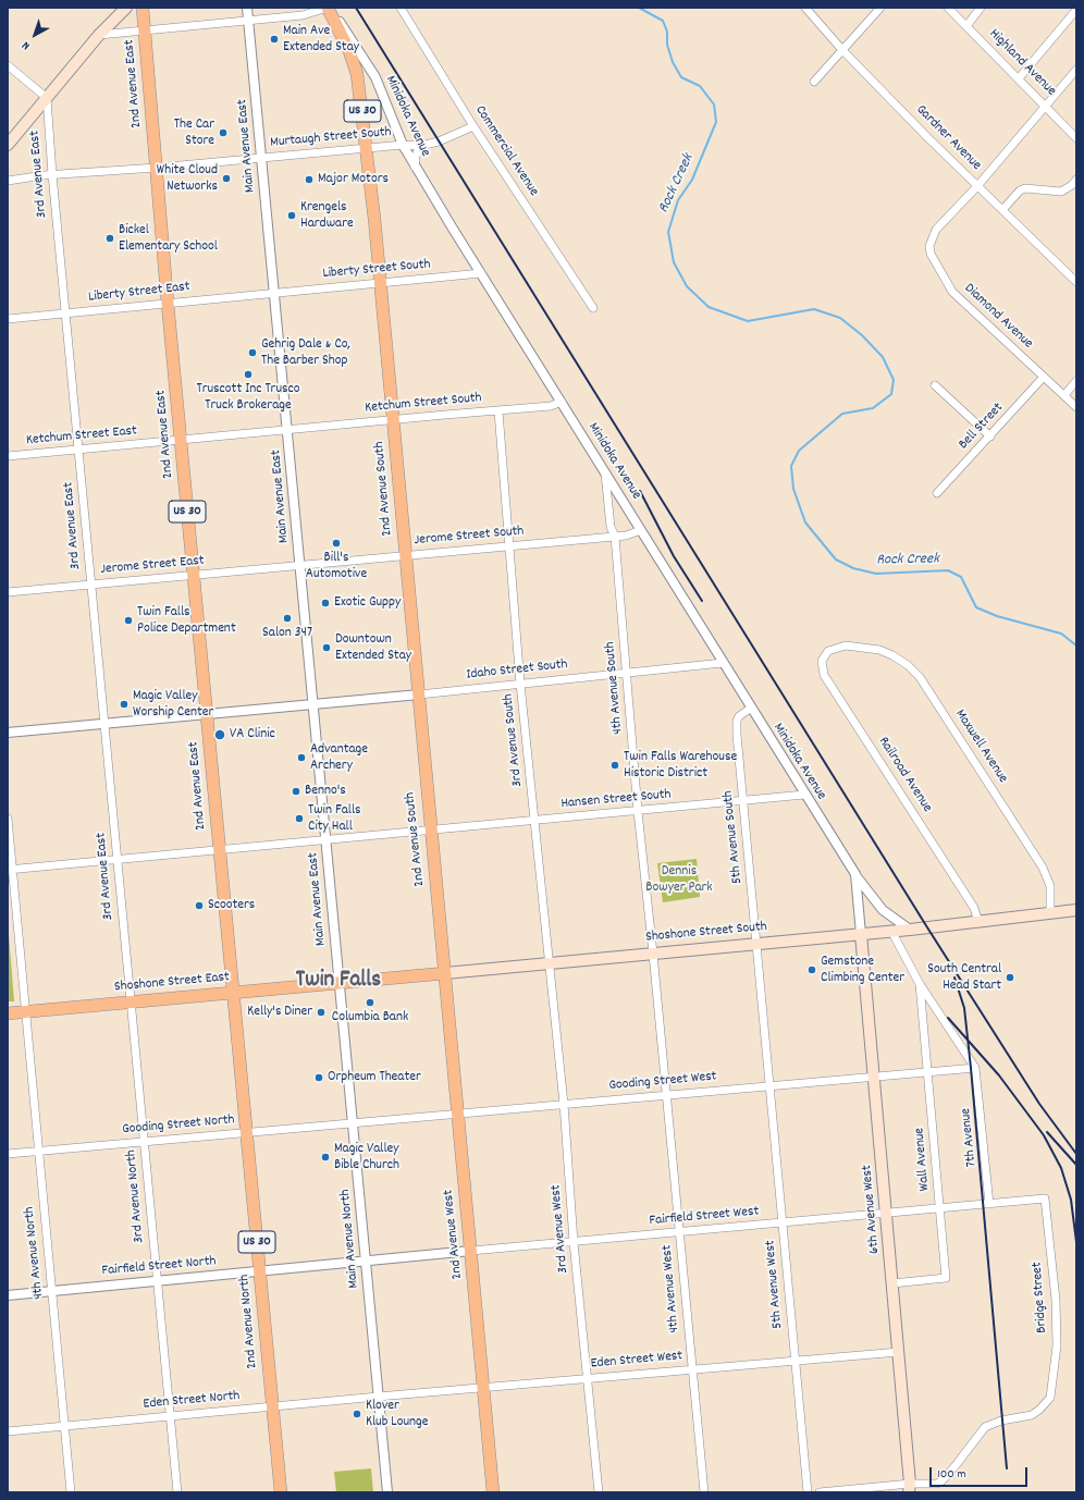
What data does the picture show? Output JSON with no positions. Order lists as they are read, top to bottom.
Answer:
{
  "streets": {
    "main road": [
      "2nd Avenue East",
      "US 30",
      "2nd Avenue South",
      "Shoshone Street South",
      "Shoshone Street East",
      "6th Avenue West",
      "2nd Avenue West",
      "2nd Avenue North"
    ],
    "street": [
      "Highland Avenue",
      "Minidoka Avenue",
      "Murtaugh Street South",
      "Gardner Avenue",
      "Main Avenue East",
      "Commercial Avenue",
      "3rd Avenue East",
      "Liberty Street South",
      "Liberty Street East",
      "Diamond Avenue",
      "Ketchum Street South",
      "Bell Street",
      "Ketchum Street East",
      "Jerome Street South",
      "Jerome Street East",
      "Idaho Street South",
      "4th Avenue South",
      "3rd Avenue South",
      "Maxwell Avenue",
      "Railroad Avenue",
      "Hansen Street South",
      "5th Avenue South",
      "Gooding Street West",
      "Gooding Street North",
      "7th Avenue",
      "Wall Avenue",
      "3rd Avenue North",
      "Fairfield Street West",
      "3rd Avenue West",
      "Main Avenue North",
      "4th Avenue North",
      "Fairfield Street North",
      "5th Avenue West",
      "4th Avenue West",
      "Bridge Street",
      "Eden Street West",
      "Eden Street North"
    ]
  },
  "crossings": [
    ["2nd Avenue East", "Murtaugh Street South"],
    ["2nd Avenue East", "Liberty Street East"],
    ["2nd Avenue East", "Ketchum Street East"],
    ["2nd Avenue East", "Jerome Street East"],
    ["2nd Avenue East", "Idaho Street South"],
    ["2nd Avenue East", "Hansen Street South"],
    ["2nd Avenue East", "Shoshone Street East"],
    ["2nd Avenue East", "2nd Avenue North"],
    ["Minidoka Avenue", "Murtaugh Street South"],
    ["Minidoka Avenue", "Liberty Street South"],
    ["Minidoka Avenue", "Ketchum Street South"],
    ["Minidoka Avenue", "2nd Avenue South"],
    ["Minidoka Avenue", "Jerome Street South"],
    ["Minidoka Avenue", "Idaho Street South"],
    ["Minidoka Avenue", "4th Avenue South"],
    ["Minidoka Avenue", "Hansen Street South"],
    ["Minidoka Avenue", "5th Avenue South"],
    ["Minidoka Avenue", "Shoshone Street South"],
    ["Minidoka Avenue", "6th Avenue West"],
    ["Murtaugh Street South", "Main Avenue East"],
    ["Murtaugh Street South", "Commercial Avenue"],
    ["Murtaugh Street South", "3rd Avenue East"],
    ["Murtaugh Street South", "2nd Avenue South"],
    ["Gardner Avenue", "Diamond Avenue"],
    ["Main Avenue East", "Liberty Street South"],
    ["Main Avenue East", "Liberty Street East"],
    ["Main Avenue East", "Ketchum Street South"],
    ["Main Avenue East", "Ketchum Street East"],
    ["Main Avenue East", "Jerome Street South"],
    ["Main Avenue East", "Jerome Street East"],
    ["Main Avenue East", "Idaho Street South"],
    ["Main Avenue East", "Hansen Street South"],
    ["Main Avenue East", "Shoshone Street South"],
    ["Main Avenue East", "Shoshone Street East"],
    ["Main Avenue East", "Main Avenue North"],
    ["3rd Avenue East", "Liberty Street East"],
    ["3rd Avenue East", "Ketchum Street East"],
    ["3rd Avenue East", "Jerome Street East"],
    ["3rd Avenue East", "Idaho Street South"],
    ["3rd Avenue East", "Hansen Street South"],
    ["3rd Avenue East", "Shoshone Street East"],
    ["3rd Avenue East", "3rd Avenue North"],
    ["Liberty Street South", "Liberty Street East"],
    ["Liberty Street South", "2nd Avenue South"],
    ["Diamond Avenue", "Bell Street"],
    ["Ketchum Street South", "Ketchum Street East"],
    ["Ketchum Street South", "2nd Avenue South"],
    ["Ketchum Street South", "3rd Avenue South"],
    ["2nd Avenue South", "Jerome Street South"],
    ["2nd Avenue South", "Idaho Street South"],
    ["2nd Avenue South", "Hansen Street South"],
    ["2nd Avenue South", "Shoshone Street South"],
    ["2nd Avenue South", "2nd Avenue West"],
    ["Jerome Street South", "Jerome Street East"],
    ["Jerome Street South", "4th Avenue South"],
    ["Jerome Street South", "3rd Avenue South"],
    ["Idaho Street South", "4th Avenue South"],
    ["Idaho Street South", "3rd Avenue South"],
    ["4th Avenue South", "Hansen Street South"],
    ["4th Avenue South", "Shoshone Street South"],
    ["4th Avenue South", "4th Avenue West"],
    ["3rd Avenue South", "Hansen Street South"],
    ["3rd Avenue South", "Shoshone Street South"],
    ["3rd Avenue South", "3rd Avenue West"],
    ["Maxwell Avenue", "Railroad Avenue"],
    ["Maxwell Avenue", "Shoshone Street South"],
    ["Railroad Avenue", "Shoshone Street South"],
    ["Hansen Street South", "5th Avenue South"],
    ["Hansen Street South", "4th Avenue North"],
    ["5th Avenue South", "Shoshone Street South"],
    ["5th Avenue South", "5th Avenue West"],
    ["Shoshone Street South", "Shoshone Street East"],
    ["Shoshone Street South", "6th Avenue West"],
    ["Shoshone Street South", "3rd Avenue West"],
    ["Shoshone Street South", "2nd Avenue West"],
    ["Shoshone Street South", "Main Avenue North"],
    ["Shoshone Street South", "5th Avenue West"],
    ["Shoshone Street South", "4th Avenue West"],
    ["Shoshone Street East", "3rd Avenue North"],
    ["Shoshone Street East", "Main Avenue North"],
    ["Shoshone Street East", "4th Avenue North"],
    ["Shoshone Street East", "2nd Avenue North"],
    ["Gooding Street West", "Gooding Street North"],
    ["Gooding Street West", "7th Avenue"],
    ["Gooding Street West", "Wall Avenue"],
    ["Gooding Street West", "6th Avenue West"],
    ["Gooding Street West", "3rd Avenue West"],
    ["Gooding Street West", "2nd Avenue West"],
    ["Gooding Street West", "Main Avenue North"],
    ["Gooding Street West", "5th Avenue West"],
    ["Gooding Street West", "4th Avenue West"],
    ["Gooding Street North", "3rd Avenue North"],
    ["Gooding Street North", "Main Avenue North"],
    ["Gooding Street North", "4th Avenue North"],
    ["Gooding Street North", "2nd Avenue North"],
    ["7th Avenue", "Fairfield Street West"],
    ["Wall Avenue", "6th Avenue West"],
    ["Wall Avenue", "Fairfield Street West"],
    ["3rd Avenue North", "Fairfield Street North"],
    ["3rd Avenue North", "Eden Street North"],
    ["6th Avenue West", "Fairfield Street West"],
    ["6th Avenue West", "Bridge Street"],
    ["6th Avenue West", "Eden Street West"],
    ["Fairfield Street West", "3rd Avenue West"],
    ["Fairfield Street West", "2nd Avenue West"],
    ["Fairfield Street West", "Main Avenue North"],
    ["Fairfield Street West", "Fairfield Street North"],
    ["Fairfield Street West", "5th Avenue West"],
    ["Fairfield Street West", "4th Avenue West"],
    ["Fairfield Street West", "Bridge Street"],
    ["3rd Avenue West", "Eden Street West"],
    ["2nd Avenue West", "Eden Street West"],
    ["Main Avenue North", "Fairfield Street North"],
    ["Main Avenue North", "Eden Street West"],
    ["Main Avenue North", "Eden Street North"],
    ["4th Avenue North", "Fairfield Street North"],
    ["4th Avenue North", "Eden Street North"],
    ["Fairfield Street North", "2nd Avenue North"],
    ["5th Avenue West", "Eden Street West"],
    ["4th Avenue West", "Eden Street West"],
    ["2nd Avenue North", "Eden Street North"],
    ["Eden Street West", "Eden Street North"]
  ],
  "districts": ["Twin Falls"],
  "water": ["Rock Creek"],
  "parks": ["Dennis Bowyer Park"],
  "places": [
    "Main Ave Extended Stay",
    "The Car Store",
    "White Cloud Networks",
    "Major Motors",
    "Krengels Hardware",
    "Bickel Elementary School",
    "Gehrig Dale & Co, The Barber Shop",
    "Truscott Inc Trusco Truck Brokerage",
    "Bill's Automotive",
    "Exotic Guppy",
    "Salon 347",
    "Twin Falls Police Department",
    "Downtown Extended Stay",
    "Magic Valley Worship Center",
    "VA Clinic",
    "Advantage Archery",
    "Twin Falls Warehouse Historic District",
    "Benno's",
    "Twin Falls City Hall",
    "Scooters",
    "Gemstone Climbing Center",
    "South Central Head Start",
    "Columbia Bank",
    "Kelly's Diner",
    "Orpheum Theater",
    "Magic Valley Bible Church",
    "Klover Klub Lounge"
  ],
  "scale_bar": "100 m",
  "north": "bottom left"
}
